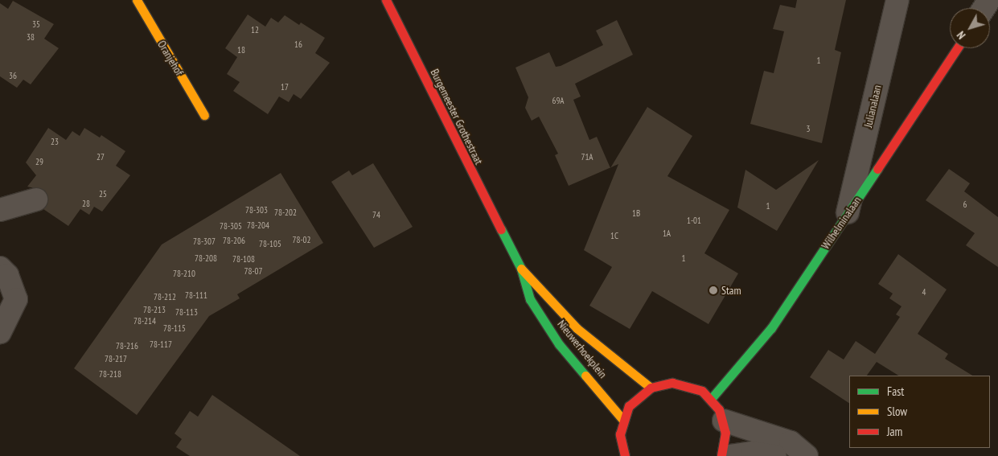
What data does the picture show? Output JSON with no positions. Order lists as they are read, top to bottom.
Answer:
{
  "streets": {
    "main road": [
      "Oranjehof",
      "Burgemeester Grothestraat",
      "Wilhelminalaan",
      "Nieuwerhoekplein"
    ],
    "street": ["Julianalaan"]
  },
  "crossings": [
    ["Julianalaan", "Wilhelminalaan"],
    ["Burgemeester Grothestraat", "Nieuwerhoekplein"]
  ],
  "places": ["Stam"],
  "house_numbers": [
    "35",
    "12",
    "38",
    "16",
    "18",
    "1",
    "36",
    "17",
    "69A",
    "3",
    "23",
    "27",
    "71A",
    "29",
    "25",
    "28",
    "6",
    "1",
    "78-303",
    "78-202",
    "1B",
    "74",
    "1-01",
    "78-204",
    "78-305",
    "1A",
    "1C",
    "78-02",
    "78-206",
    "78-307",
    "78-105",
    "78-208",
    "1",
    "78-108",
    "78-07",
    "78-210",
    "4",
    "78-111",
    "78-212",
    "78-213",
    "78-113",
    "78-214",
    "78-115",
    "78-117",
    "78-216",
    "78-217",
    "78-218"
  ],
  "legend": ["Fast", "Slow", "Jam"],
  "north": "bottom left"
}
